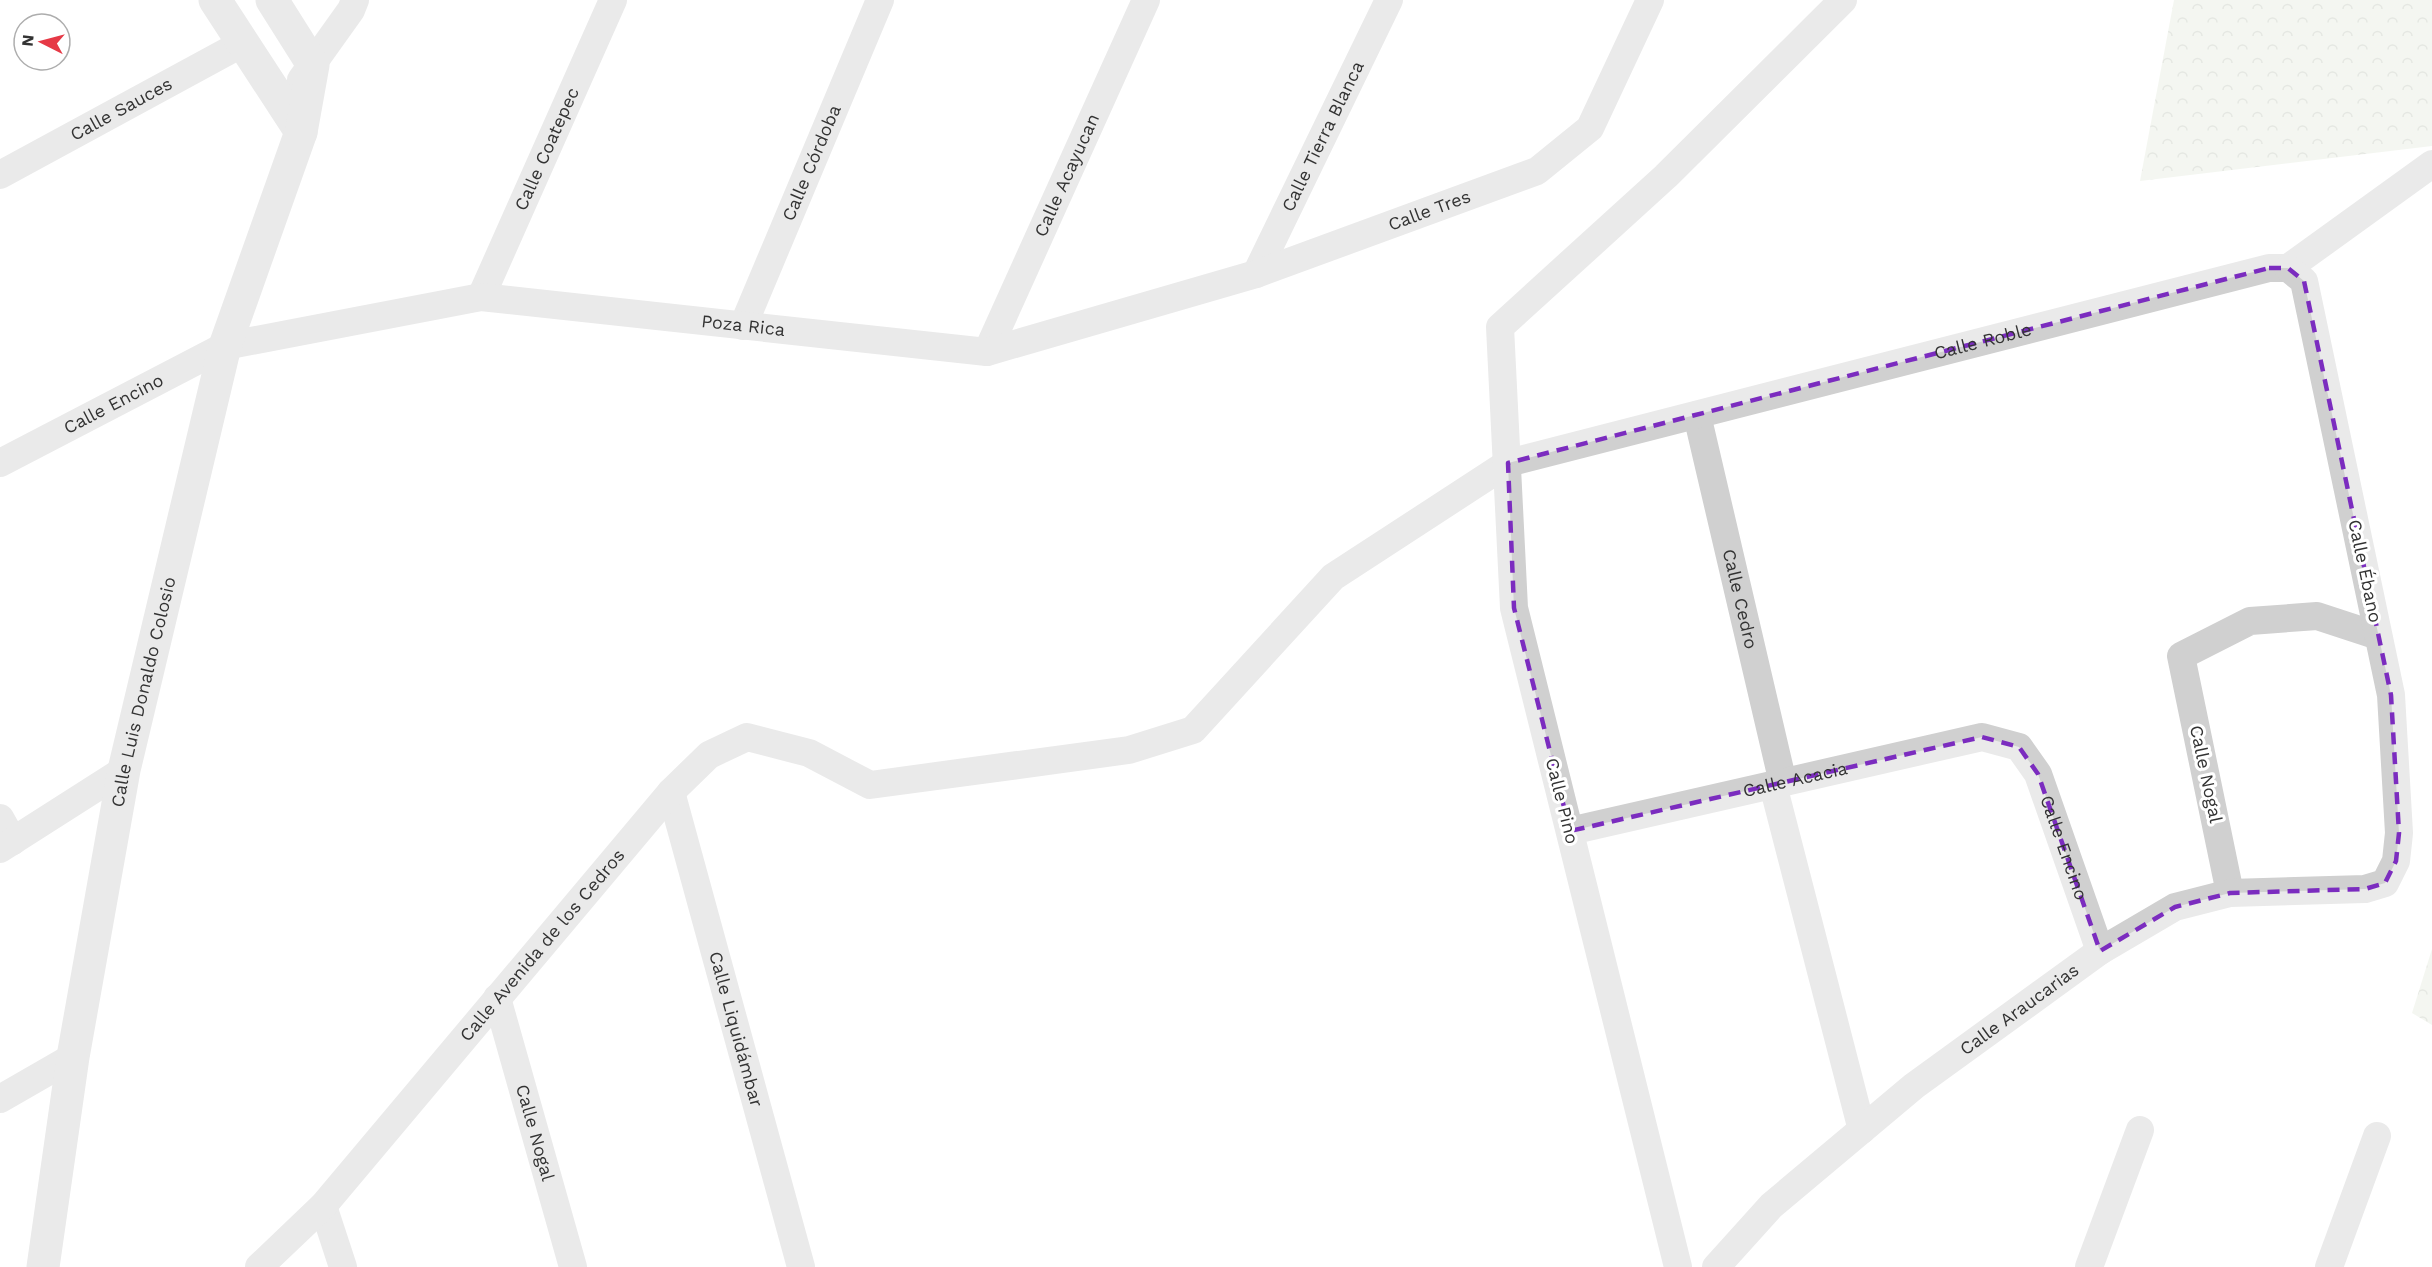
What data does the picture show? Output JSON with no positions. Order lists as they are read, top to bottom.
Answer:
{
  "streets": {
    "street": [
      "Calle Sauces",
      "Calle Tierra Blanca",
      "Calle Coatepec",
      "Calle Córdoba",
      "Calle Acayucan",
      "Calle Tres",
      "Poza Rica",
      "Calle Roble",
      "Calle Encino",
      "Calle Ébano",
      "Calle Cedro",
      "Calle Luis Donaldo Colosio",
      "Calle Nogal",
      "Calle Acacia",
      "Calle Pino",
      "Calle Avenida de los Cedros",
      "Calle Araucarias",
      "Calle Liquidámbar"
    ]
  },
  "crossings": [
    ["Calle Tierra Blanca", "Calle Tres"],
    ["Calle Tierra Blanca", "Poza Rica"],
    ["Calle Coatepec", "Poza Rica"],
    ["Calle Córdoba", "Poza Rica"],
    ["Calle Acayucan", "Poza Rica"],
    ["Calle Tres", "Poza Rica"],
    ["Poza Rica", "Calle Encino"],
    ["Poza Rica", "Calle Luis Donaldo Colosio"],
    ["Calle Roble", "Calle Ébano"],
    ["Calle Roble", "Calle Cedro"],
    ["Calle Roble", "Calle Pino"],
    ["Calle Roble", "Calle Avenida de los Cedros"],
    ["Calle Encino", "Calle Luis Donaldo Colosio"],
    ["Calle Encino", "Calle Acacia"],
    ["Calle Encino", "Calle Araucarias"],
    ["Calle Ébano", "Calle Nogal"],
    ["Calle Ébano", "Calle Araucarias"],
    ["Calle Cedro", "Calle Acacia"],
    ["Calle Cedro", "Calle Araucarias"],
    ["Calle Nogal", "Calle Avenida de los Cedros"],
    ["Calle Nogal", "Calle Araucarias"],
    ["Calle Acacia", "Calle Pino"],
    ["Calle Avenida de los Cedros", "Calle Liquidámbar"]
  ],
  "north": "left"
}
